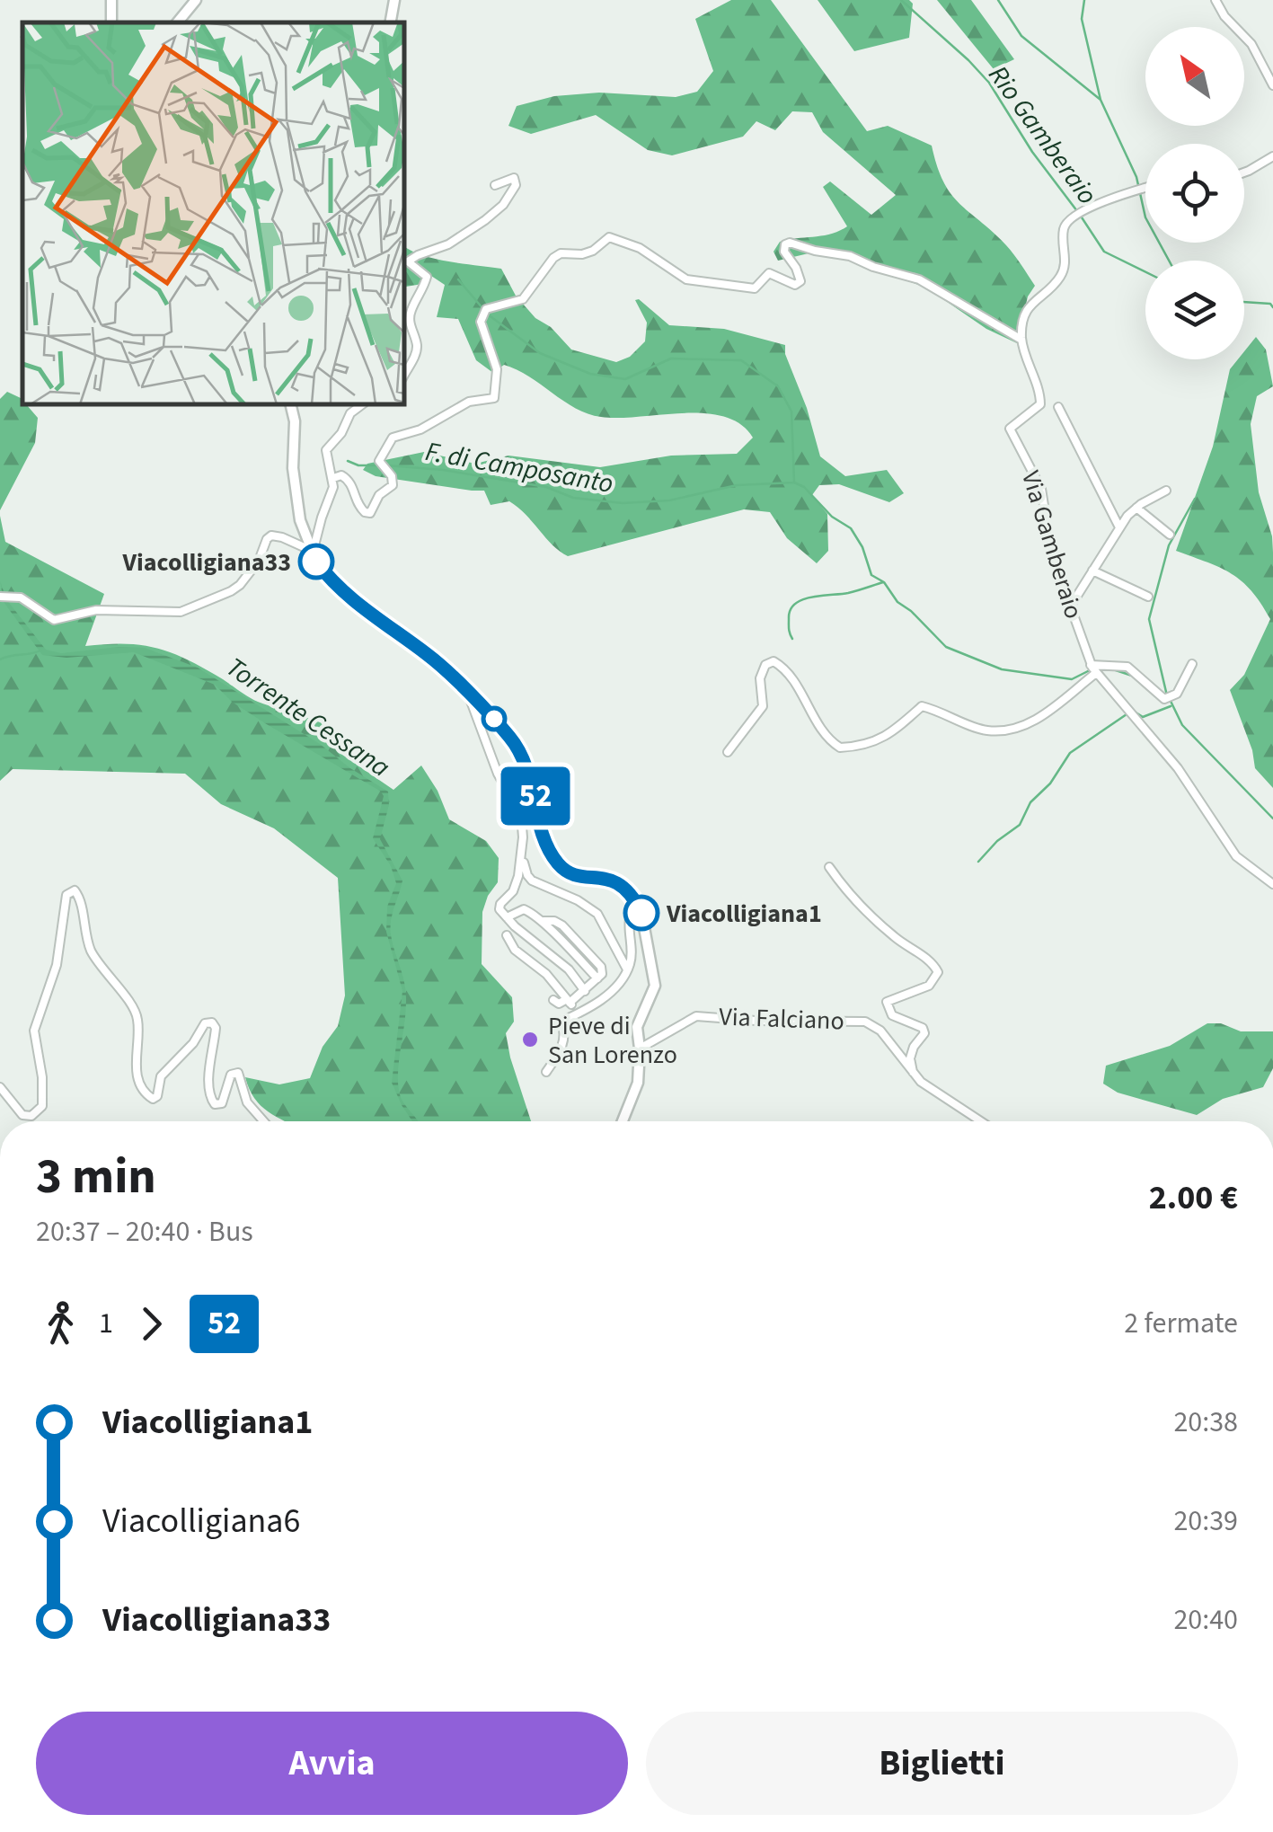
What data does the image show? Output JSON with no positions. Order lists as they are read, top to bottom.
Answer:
{
  "streets": {
    "street": ["Via Gamberaio", "Via Falciano"]
  },
  "water": ["Rio Gamberaio", "F. di Camposanto", "Torrente Cessana"],
  "places": ["Viacolligiana33", "Viacolligiana1", "Pieve di San Lorenzo"],
  "lines": ["bus line 52"],
  "north": "top left",
  "page": {
    "on_map": "52",
    "heading": ["3 min", "20:37 – 20:40 · Bus", "2.00 €"],
    "legs": ["1", "52", "2 fermate"],
    "list": [
      {
        "name": "Viacolligiana1",
        "value": "20:38"
      },
      {
        "name": "Viacolligiana6",
        "value": "20:39"
      },
      {
        "name": "Viacolligiana33",
        "value": "20:40"
      }
    ],
    "buttons": ["Avvia", "Biglietti"]
  }
}
